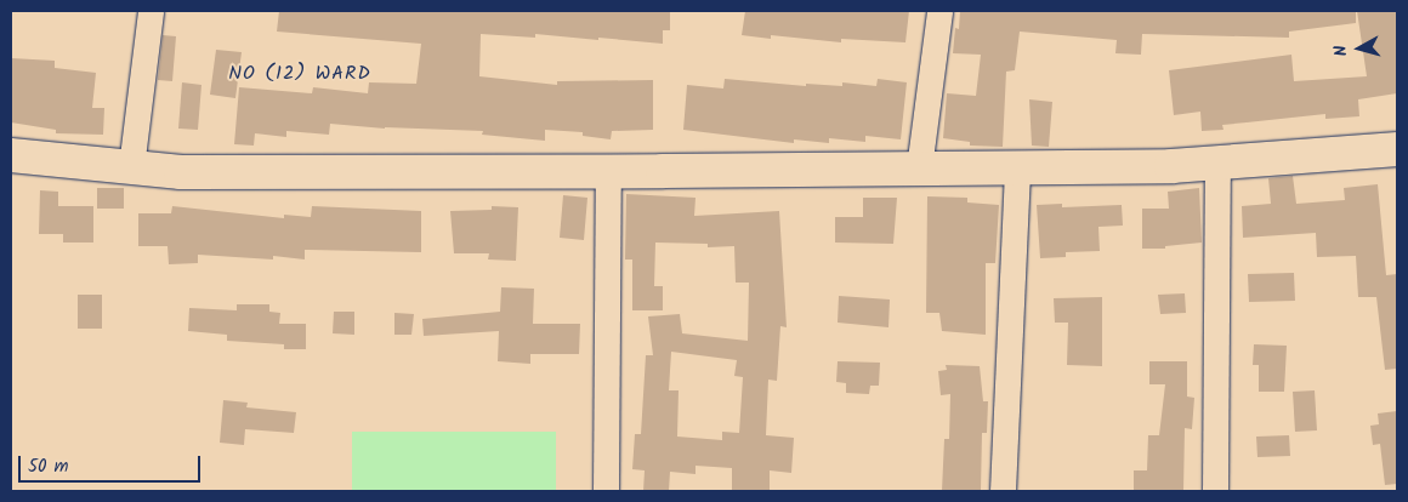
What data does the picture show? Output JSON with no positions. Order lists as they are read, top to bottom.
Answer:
{
  "districts": ["NO (12) WARD"],
  "scale_bar": "50 m",
  "north": "left"
}
